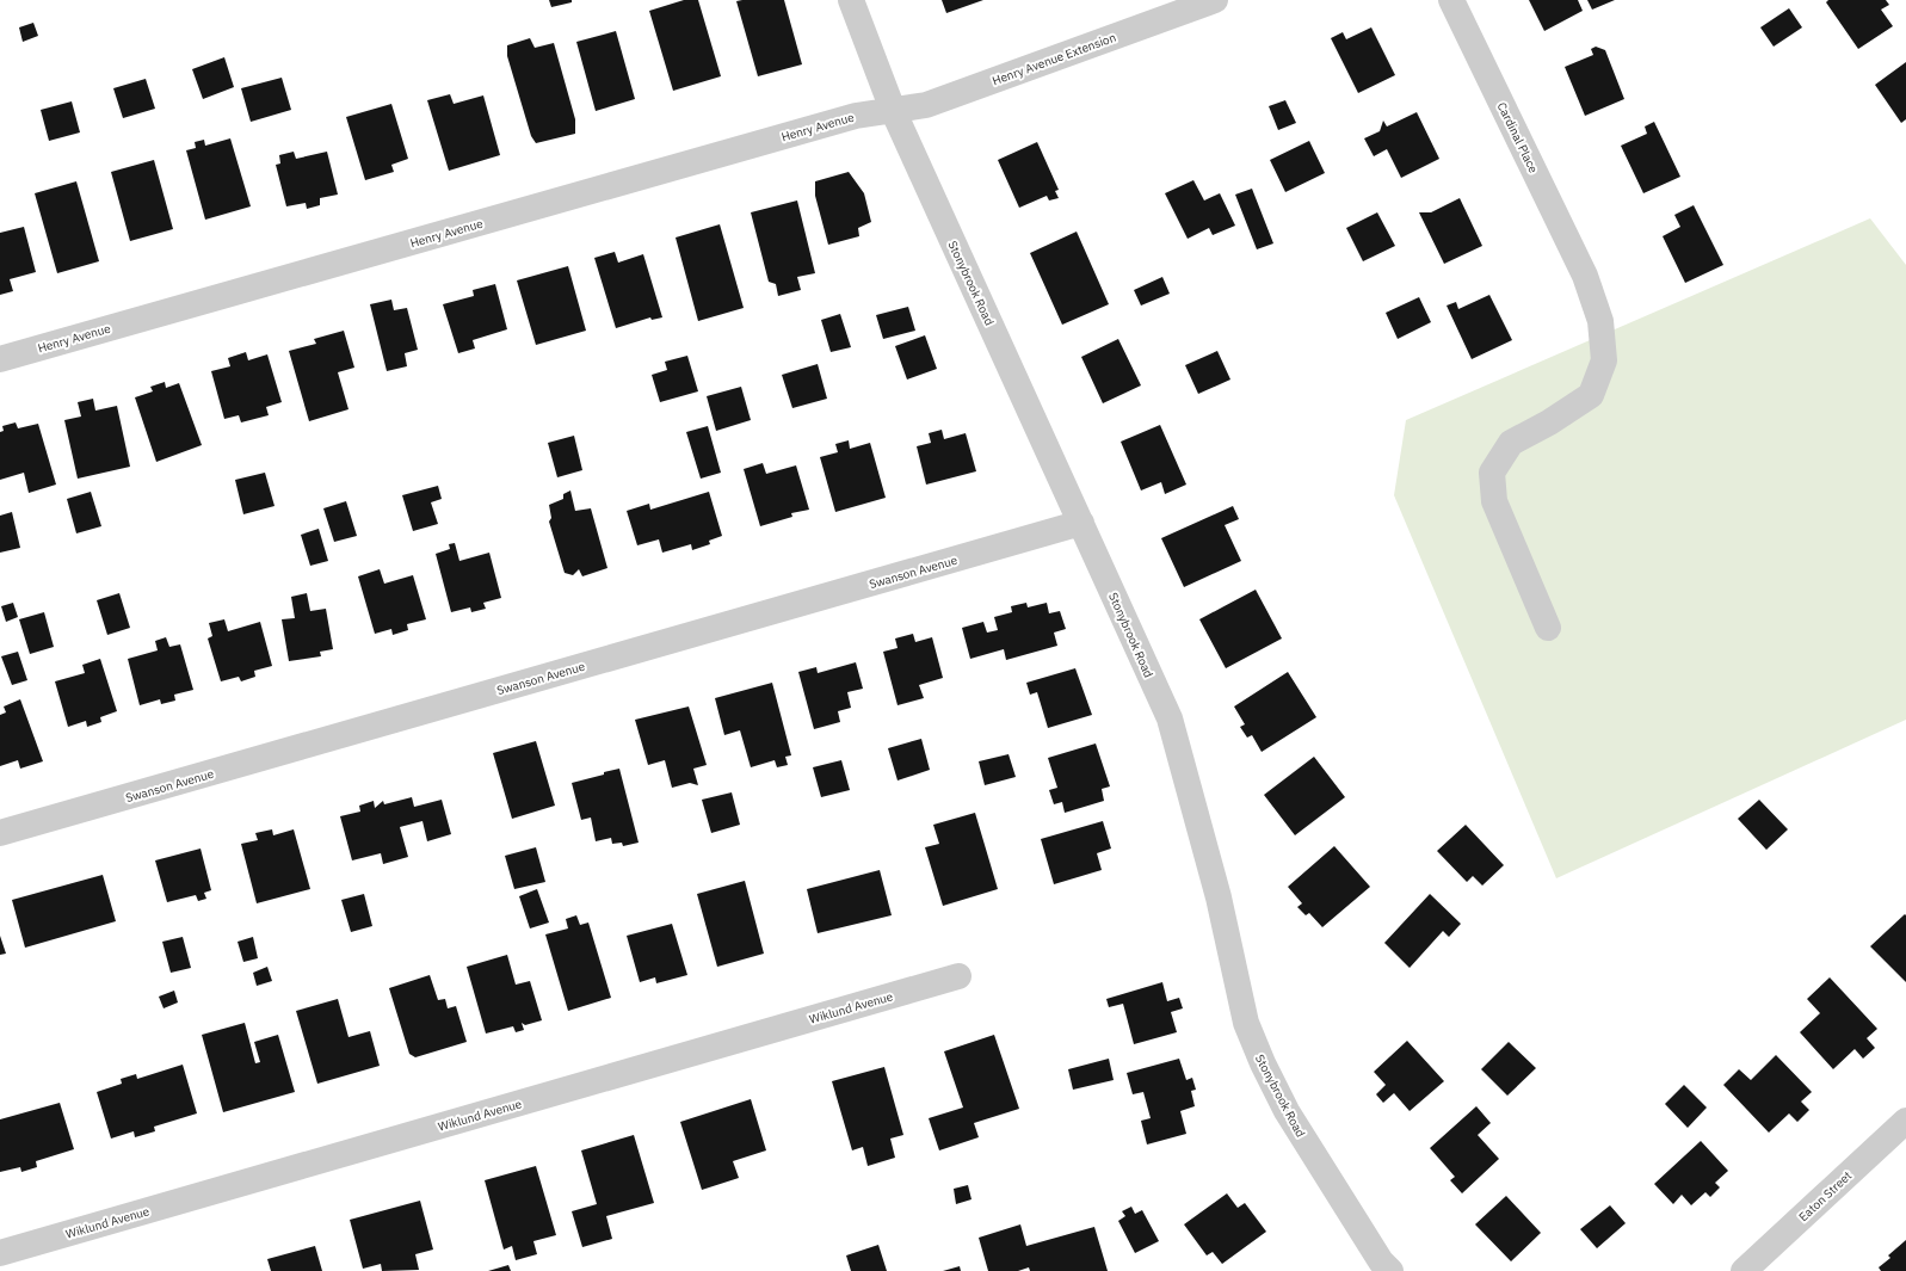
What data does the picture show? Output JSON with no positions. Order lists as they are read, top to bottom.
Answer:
{
  "streets": {
    "street": [
      "Henry Avenue Extension",
      "Henry Avenue",
      "Cardinal Place",
      "Stonybrook Road",
      "Swanson Avenue",
      "Wiklund Avenue",
      "Eaton Street"
    ]
  },
  "crossings": [
    ["Henry Avenue Extension", "Henry Avenue"],
    ["Henry Avenue Extension", "Stonybrook Road"],
    ["Henry Avenue", "Stonybrook Road"],
    ["Stonybrook Road", "Swanson Avenue"]
  ]
}
